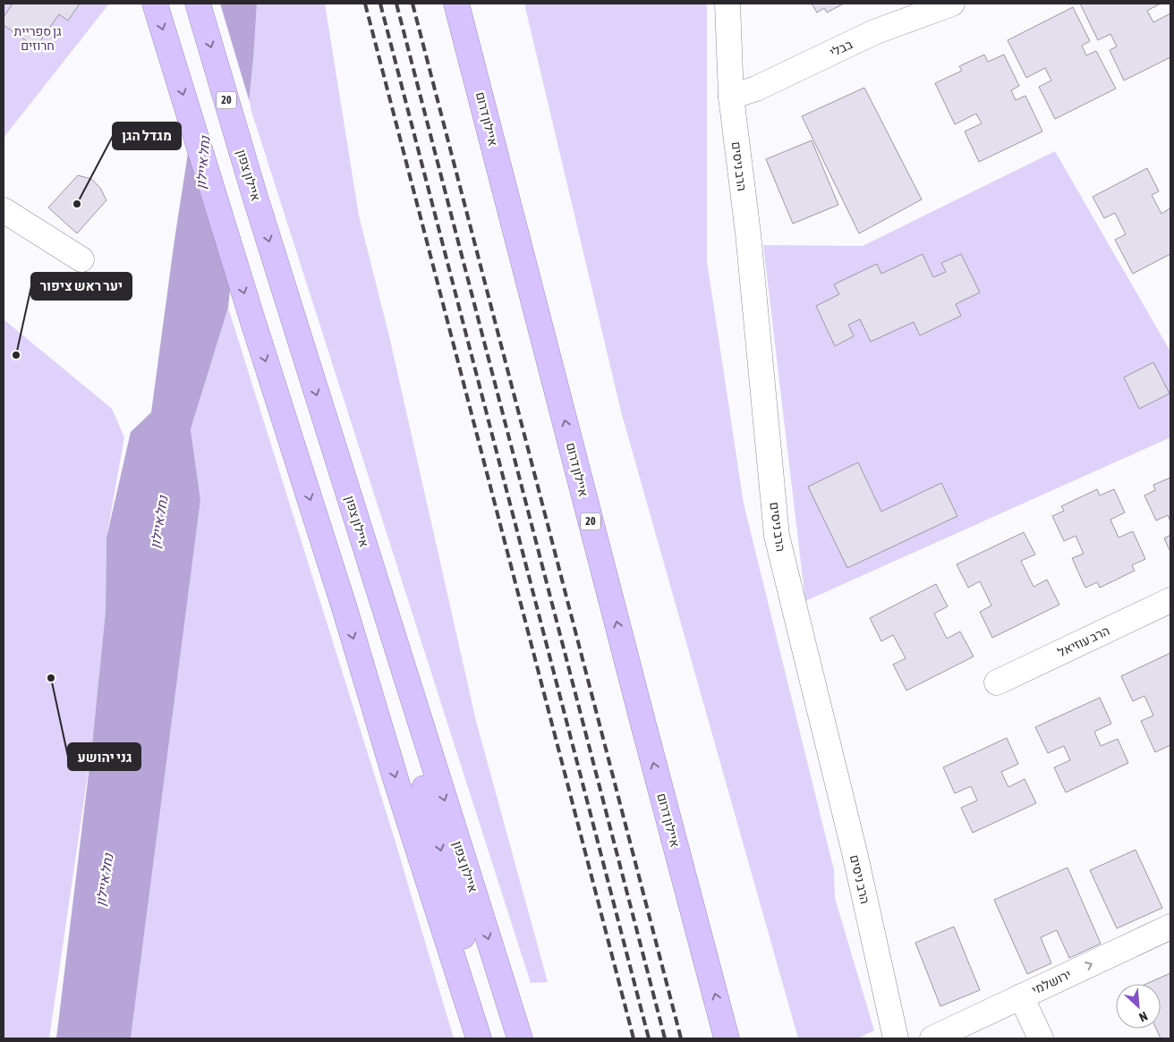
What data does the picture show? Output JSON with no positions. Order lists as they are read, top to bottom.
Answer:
{
  "streets": {
    "highway": ["20", "איילון דרום", "איילון צפון"],
    "street": [
      "בבלי",
      "הרב ניסים",
      "הרב עוזיאל",
      "ירושלמי"
    ]
  },
  "crossings": [
    ["בבלי", "הרב ניסים"]
  ],
  "one_way": ["איילון דרום", "ירושלמי"],
  "water": ["נחל איילון"],
  "parks": ["גן ספריית חרוזים"],
  "places": ["מגדל הגן", "יער ראש ציפור", "גני יהושע"],
  "north": "bottom right"
}
